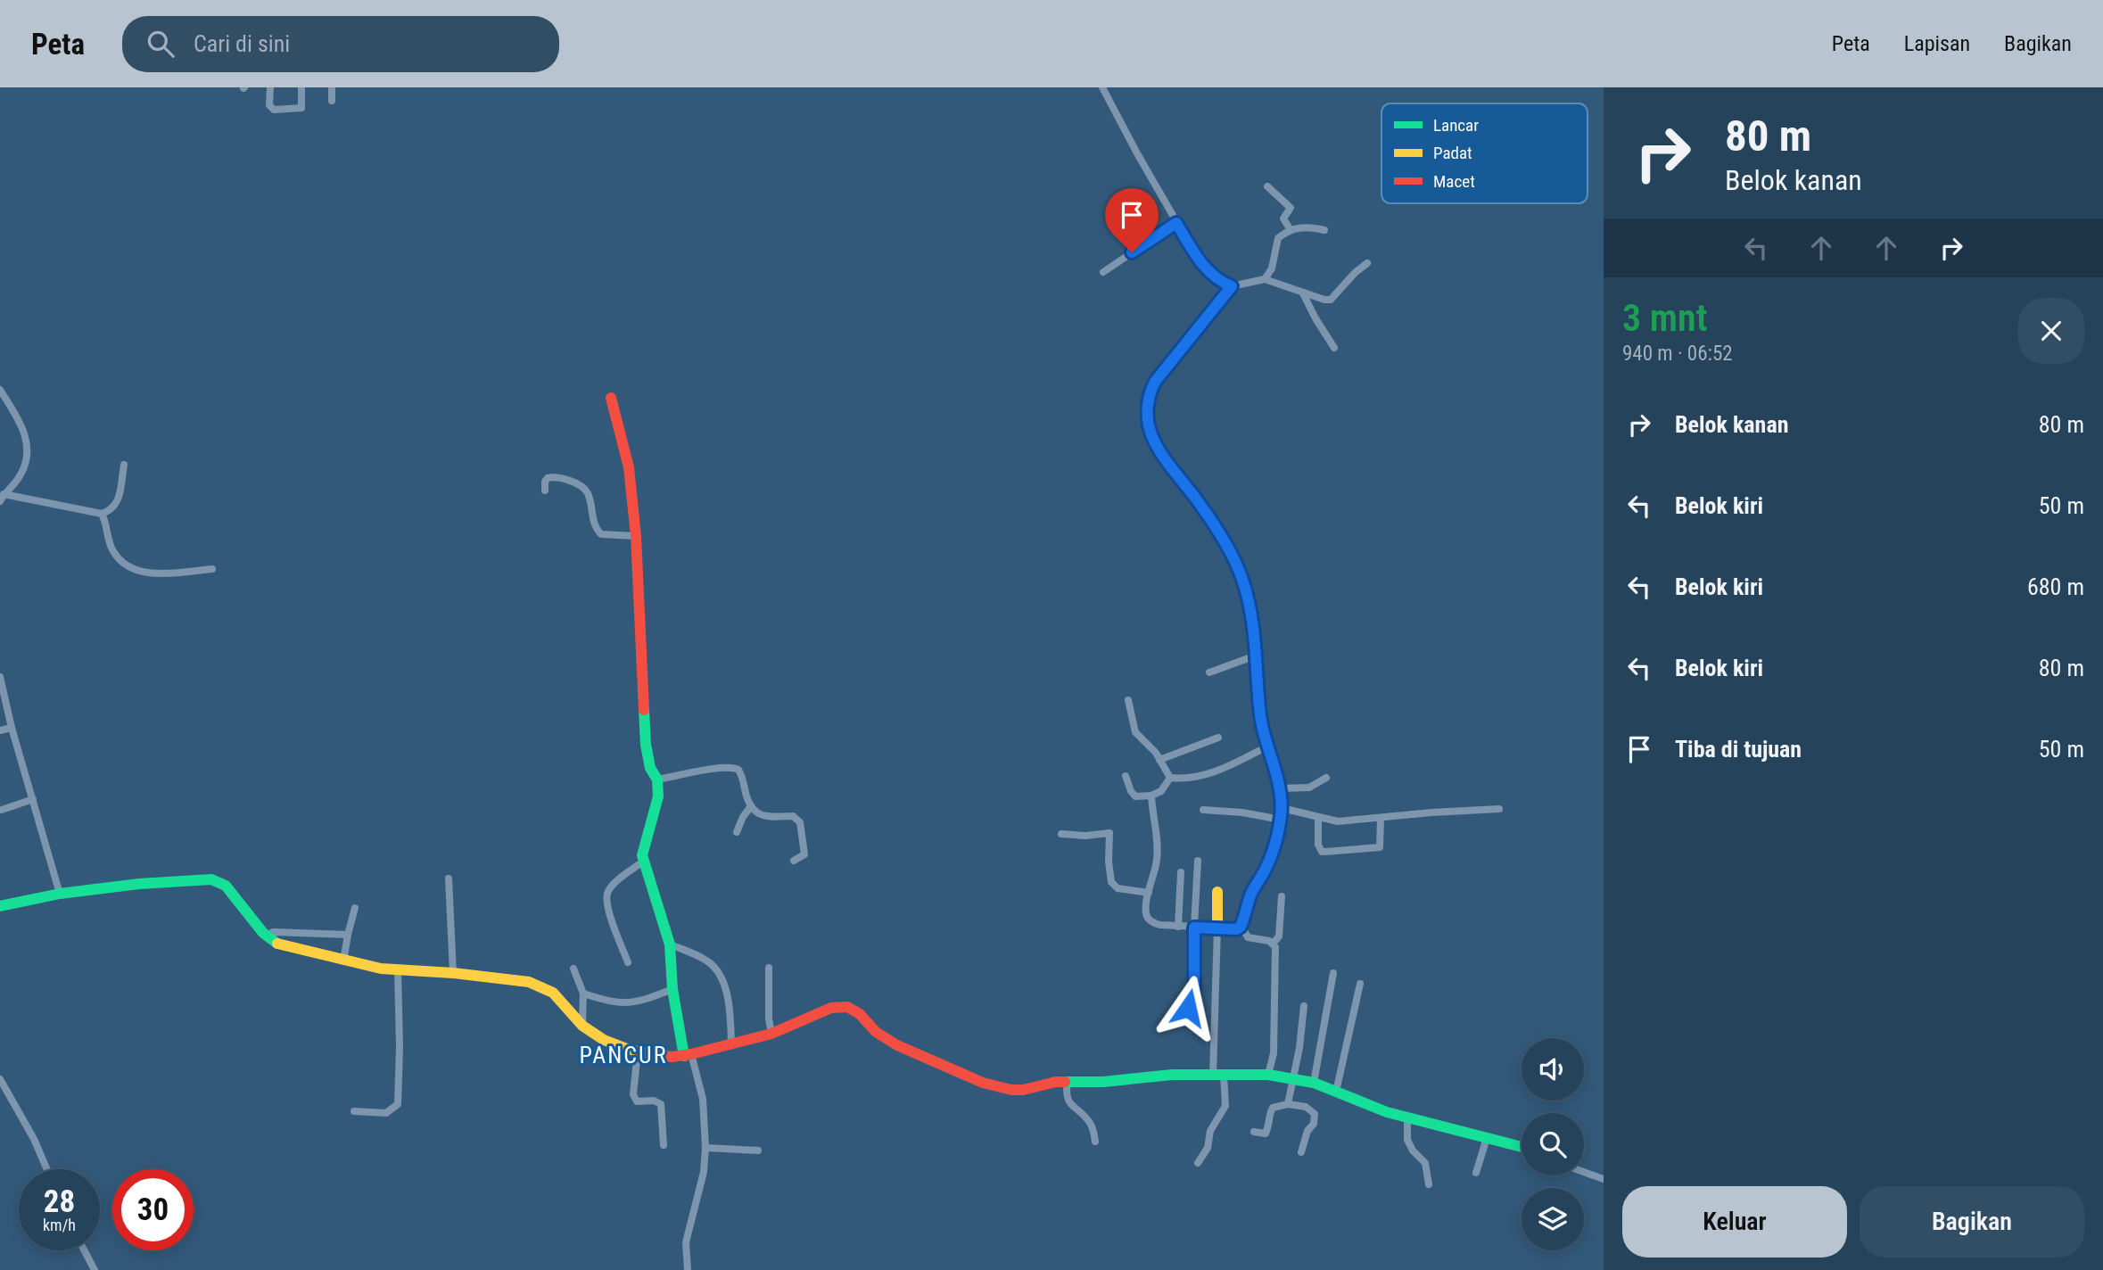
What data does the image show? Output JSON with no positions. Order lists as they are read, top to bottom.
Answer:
{
  "districts": ["PANCUR"],
  "legend": ["Lancar", "Padat", "Macet"],
  "page": {
    "header": "Peta",
    "search": "Cari di sini",
    "nav": ["Peta", "Lapisan", "Bagikan"],
    "turn": ["80 m", "Belok kanan"],
    "heading": ["3 mnt", "940 m · 06:52"],
    "list": [
      {
        "name": "Belok kanan",
        "value": "80 m"
      },
      {
        "name": "Belok kiri",
        "value": "50 m"
      },
      {
        "name": "Belok kiri",
        "value": "680 m"
      },
      {
        "name": "Belok kiri",
        "value": "80 m"
      },
      {
        "name": "Tiba di tujuan",
        "value": "50 m"
      }
    ],
    "speed": "28 km/h",
    "limit": "30",
    "buttons": ["Keluar", "Bagikan"]
  }
}
